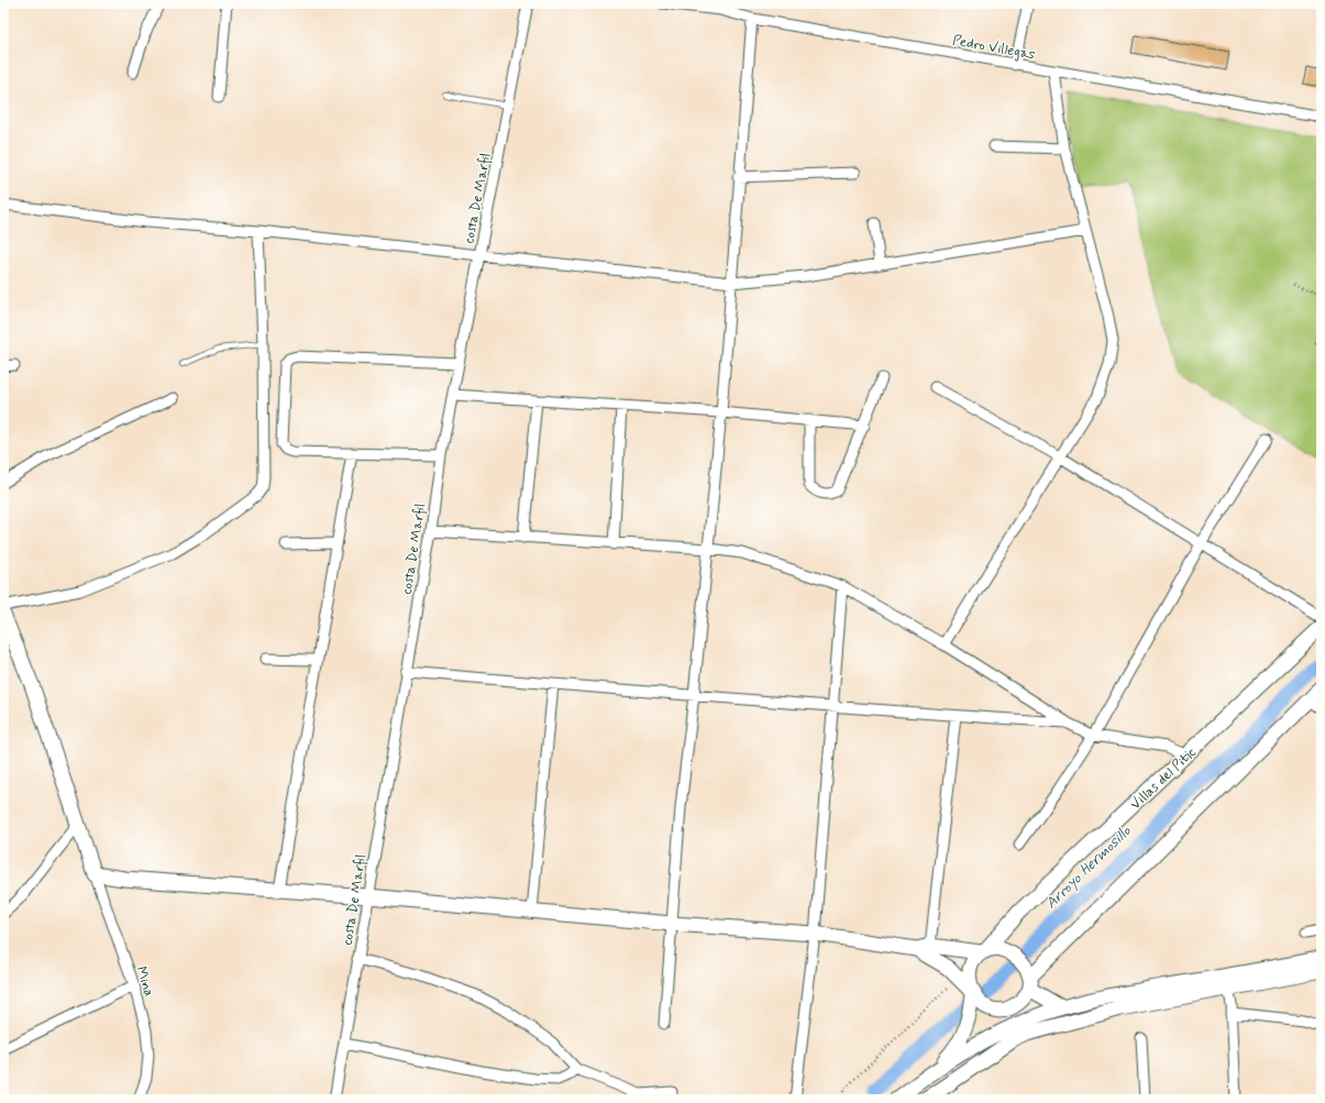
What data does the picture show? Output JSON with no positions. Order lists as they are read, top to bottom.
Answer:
{
  "streets": {
    "street": [
      "Pedro Villegas",
      "costa De Marfil",
      "Villas del Pitic",
      "Mina"
    ]
  },
  "water": ["Arroyo Hermosillo"]
}
